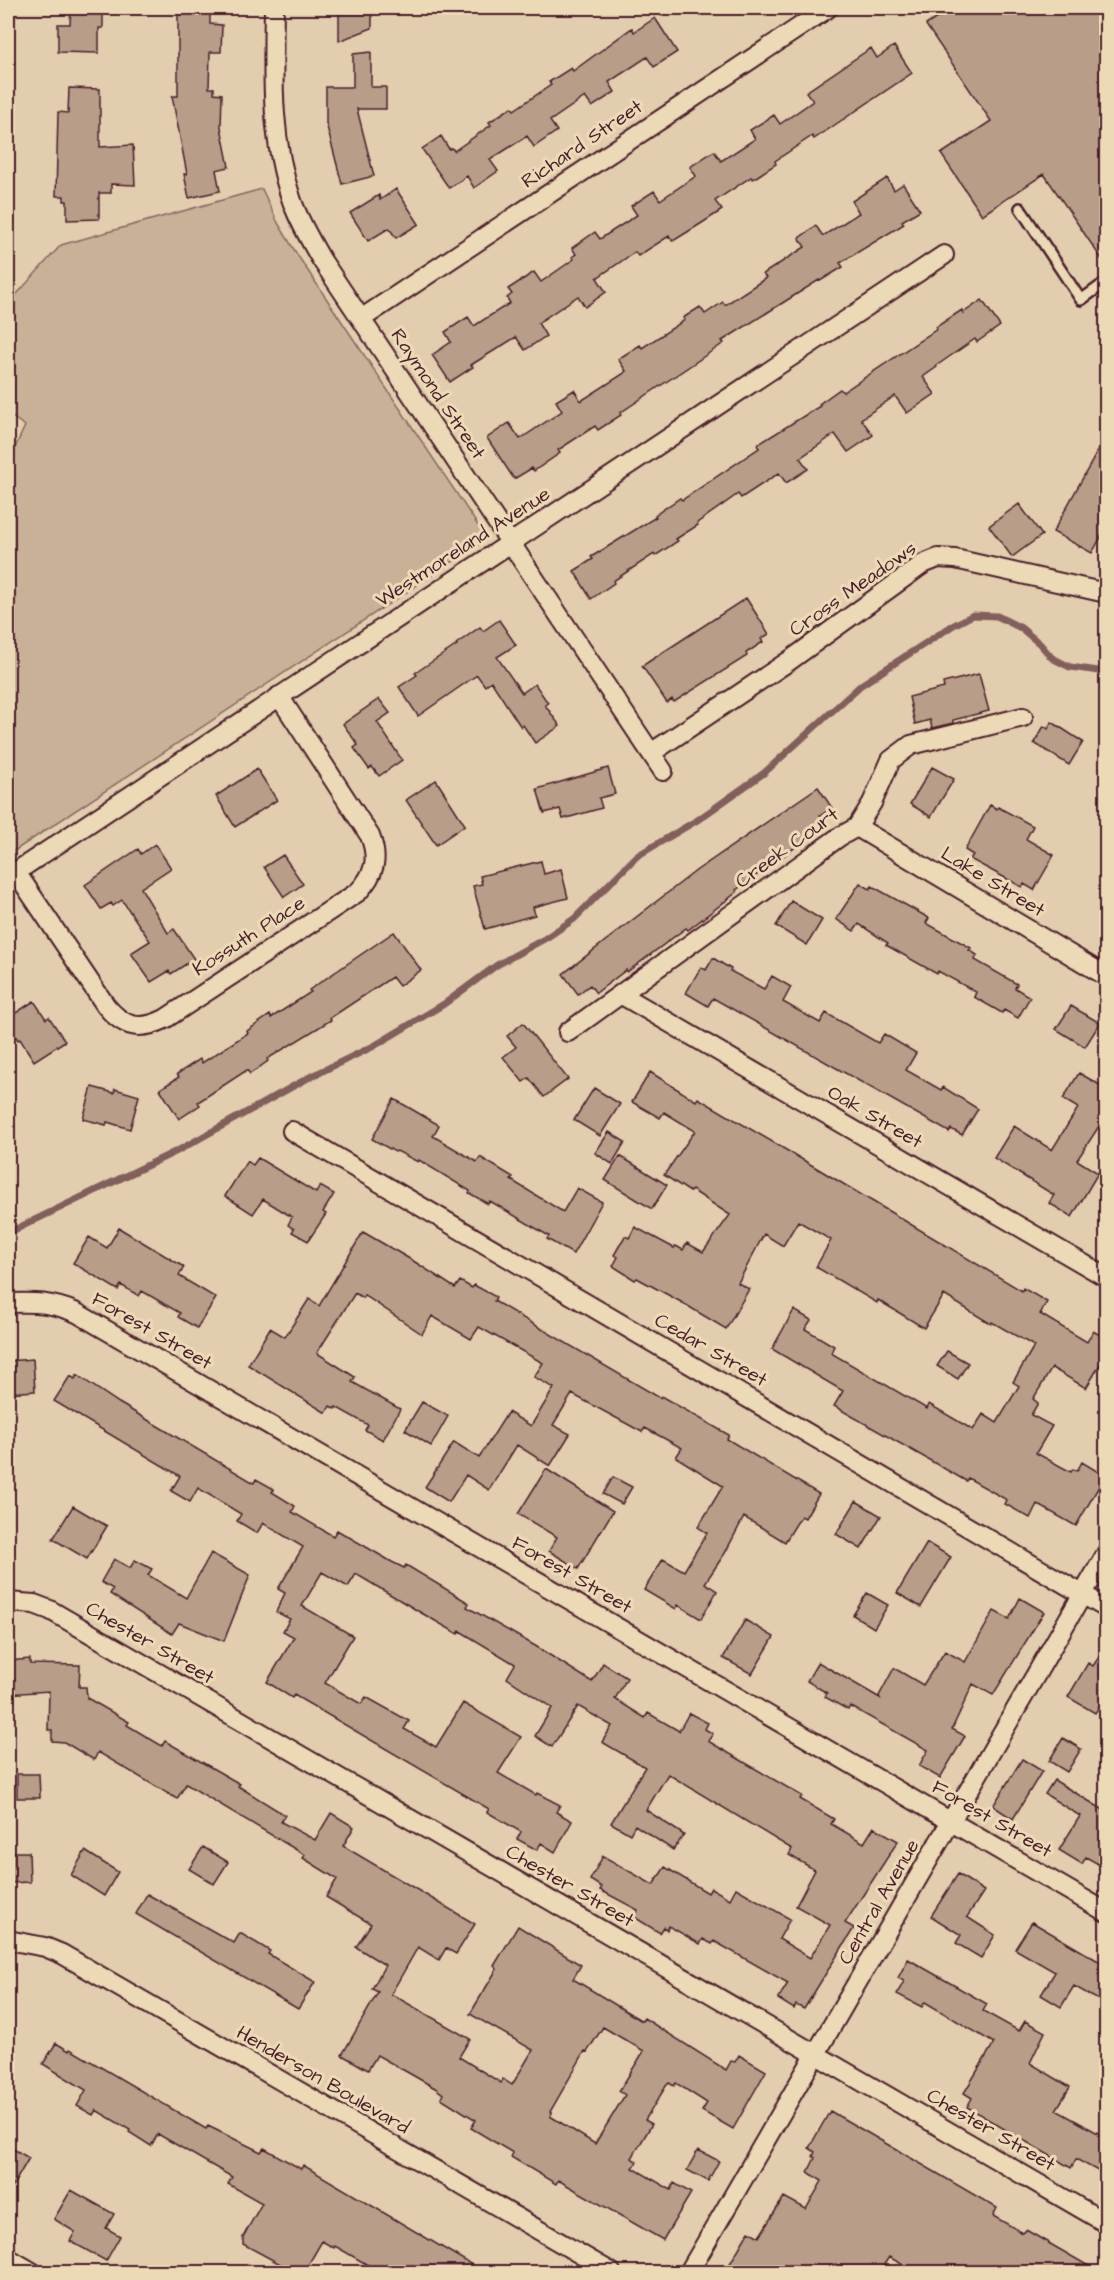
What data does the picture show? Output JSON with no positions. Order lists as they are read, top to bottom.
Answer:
{
  "streets": {
    "street": [
      "Richard Street",
      "Raymond Street",
      "Westmoreland Avenue",
      "Cross Meadows",
      "Creek Court",
      "Lake Street",
      "Kossuth Place",
      "Oak Street",
      "Forest Street",
      "Cedar Street",
      "Chester Street",
      "Central Avenue",
      "Henderson Boulevard"
    ]
  },
  "crossings": [
    ["Richard Street", "Raymond Street"],
    ["Raymond Street", "Westmoreland Avenue"],
    ["Raymond Street", "Cross Meadows"],
    ["Westmoreland Avenue", "Kossuth Place"],
    ["Creek Court", "Lake Street"],
    ["Creek Court", "Oak Street"],
    ["Forest Street", "Central Avenue"],
    ["Cedar Street", "Central Avenue"],
    ["Chester Street", "Central Avenue"]
  ]
}
